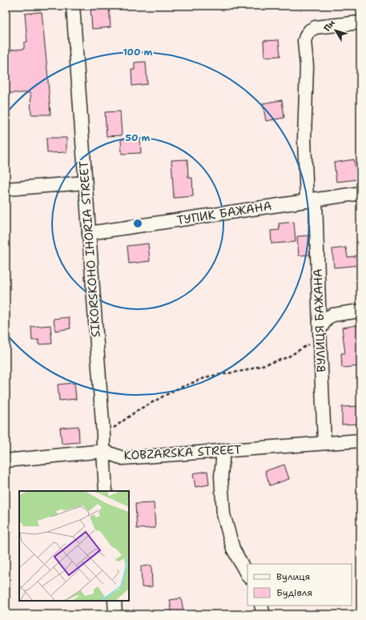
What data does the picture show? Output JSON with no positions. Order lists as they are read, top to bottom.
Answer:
{
  "streets": {
    "street": [
      "ТУПИК БАЖАНА",
      "SIKORSKOHO IHORIA STREET",
      "ВУЛИЦЯ БАЖАНА",
      "KOBZARSKA STREET"
    ]
  },
  "crossings": [
    ["ТУПИК БАЖАНА", "SIKORSKOHO IHORIA STREET"],
    ["ТУПИК БАЖАНА", "ВУЛИЦЯ БАЖАНА"],
    ["SIKORSKOHO IHORIA STREET", "KOBZARSKA STREET"],
    ["ВУЛИЦЯ БАЖАНА", "KOBZARSKA STREET"]
  ],
  "legend": ["Вулиця", "Будівля"],
  "north": "top left",
  "rings": ["100 m", "50 m"]
}
